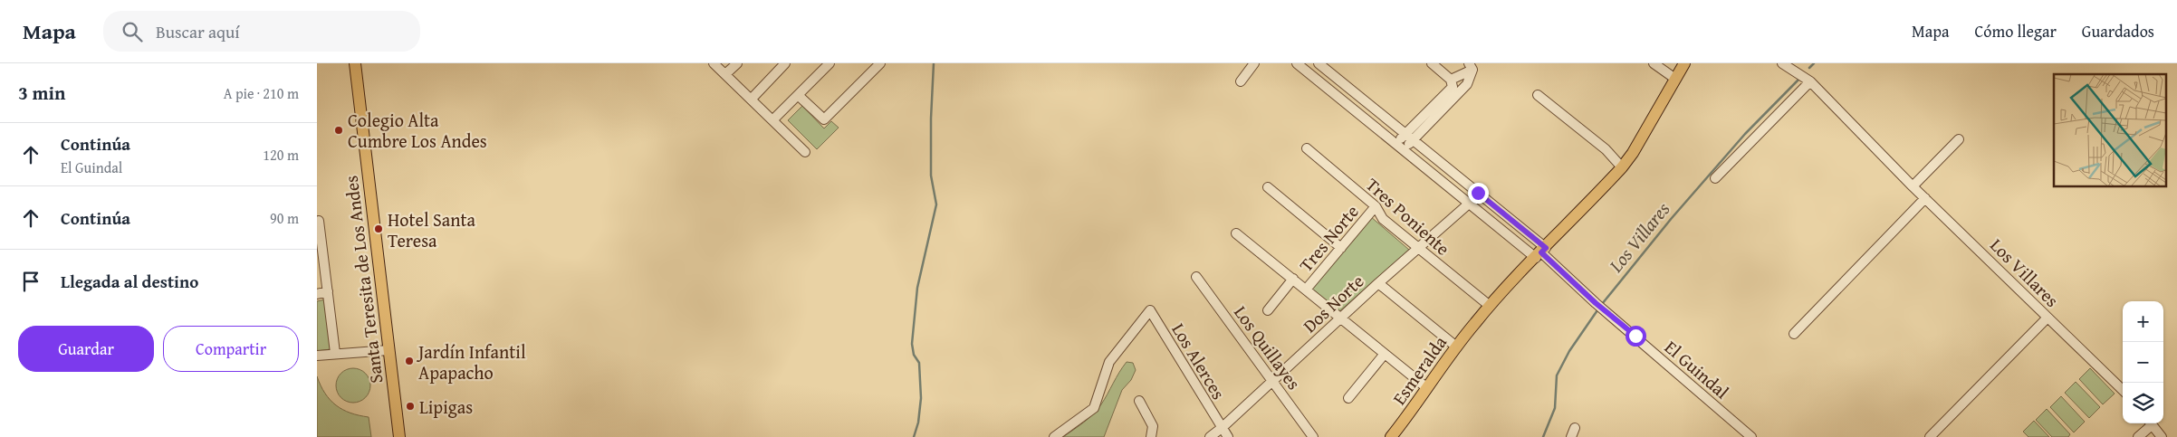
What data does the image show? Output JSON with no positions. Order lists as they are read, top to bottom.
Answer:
{
  "streets": {
    "main road": ["Santa Teresita de Los Andes", "Esmeralda"],
    "street": [
      "Tres Poniente",
      "Tres Norte",
      "Los Villares",
      "Dos Norte",
      "Los Quillayes",
      "Los Alerces",
      "El Guindal"
    ]
  },
  "crossings": [
    ["Tres Poniente", "Tres Norte"],
    ["Tres Poniente", "Dos Norte"],
    ["Tres Poniente", "Esmeralda"],
    ["Dos Norte", "Los Quillayes"],
    ["Dos Norte", "Los Alerces"],
    ["El Guindal", "Esmeralda"]
  ],
  "water": ["Los Villares"],
  "places": [
    "Colegio Alta Cumbre Los Andes",
    "Hotel Santa Teresa",
    "Jardín Infantil Apapacho",
    "Lipigas"
  ],
  "page": {
    "header": "Mapa",
    "search": "Buscar aquí",
    "nav": ["Mapa", "Cómo llegar", "Guardados"],
    "heading": ["3 min", "A pie · 210 m"],
    "list": [
      ["Continúa", "El Guindal", "120 m"],
      ["Continúa", "90 m"],
      "Llegada al destino"
    ],
    "map_buttons": ["+", "−"],
    "buttons": ["Guardar", "Compartir"]
  }
}
